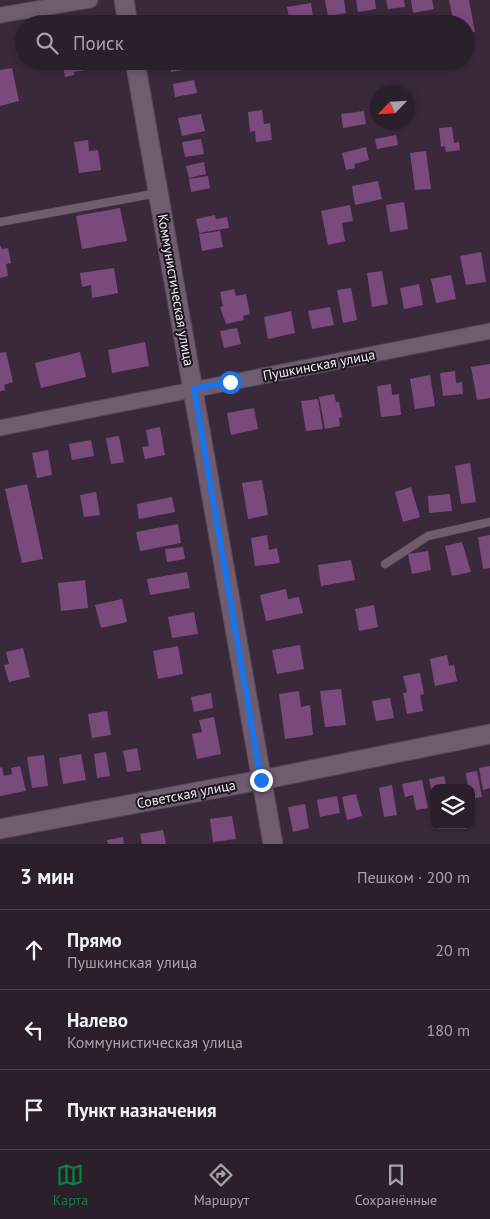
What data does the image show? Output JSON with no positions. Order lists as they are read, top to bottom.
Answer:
{
  "streets": {
    "street": ["Коммунистическая улица", "Пушкинская улица", "Советская улица"]
  },
  "crossings": [
    ["Коммунистическая улица", "Пушкинская улица"],
    ["Коммунистическая улица", "Советская улица"]
  ],
  "north": "bottom left",
  "page": {
    "search": "Поиск",
    "heading": ["3 мин", "Пешком · 200 m"],
    "list": [
      ["Прямо", "Пушкинская улица", "20 m"],
      ["Налево", "Коммунистическая улица", "180 m"],
      "Пункт назначения"
    ],
    "nav": ["Карта", "Маршрут", "Сохранённые"]
  }
}
